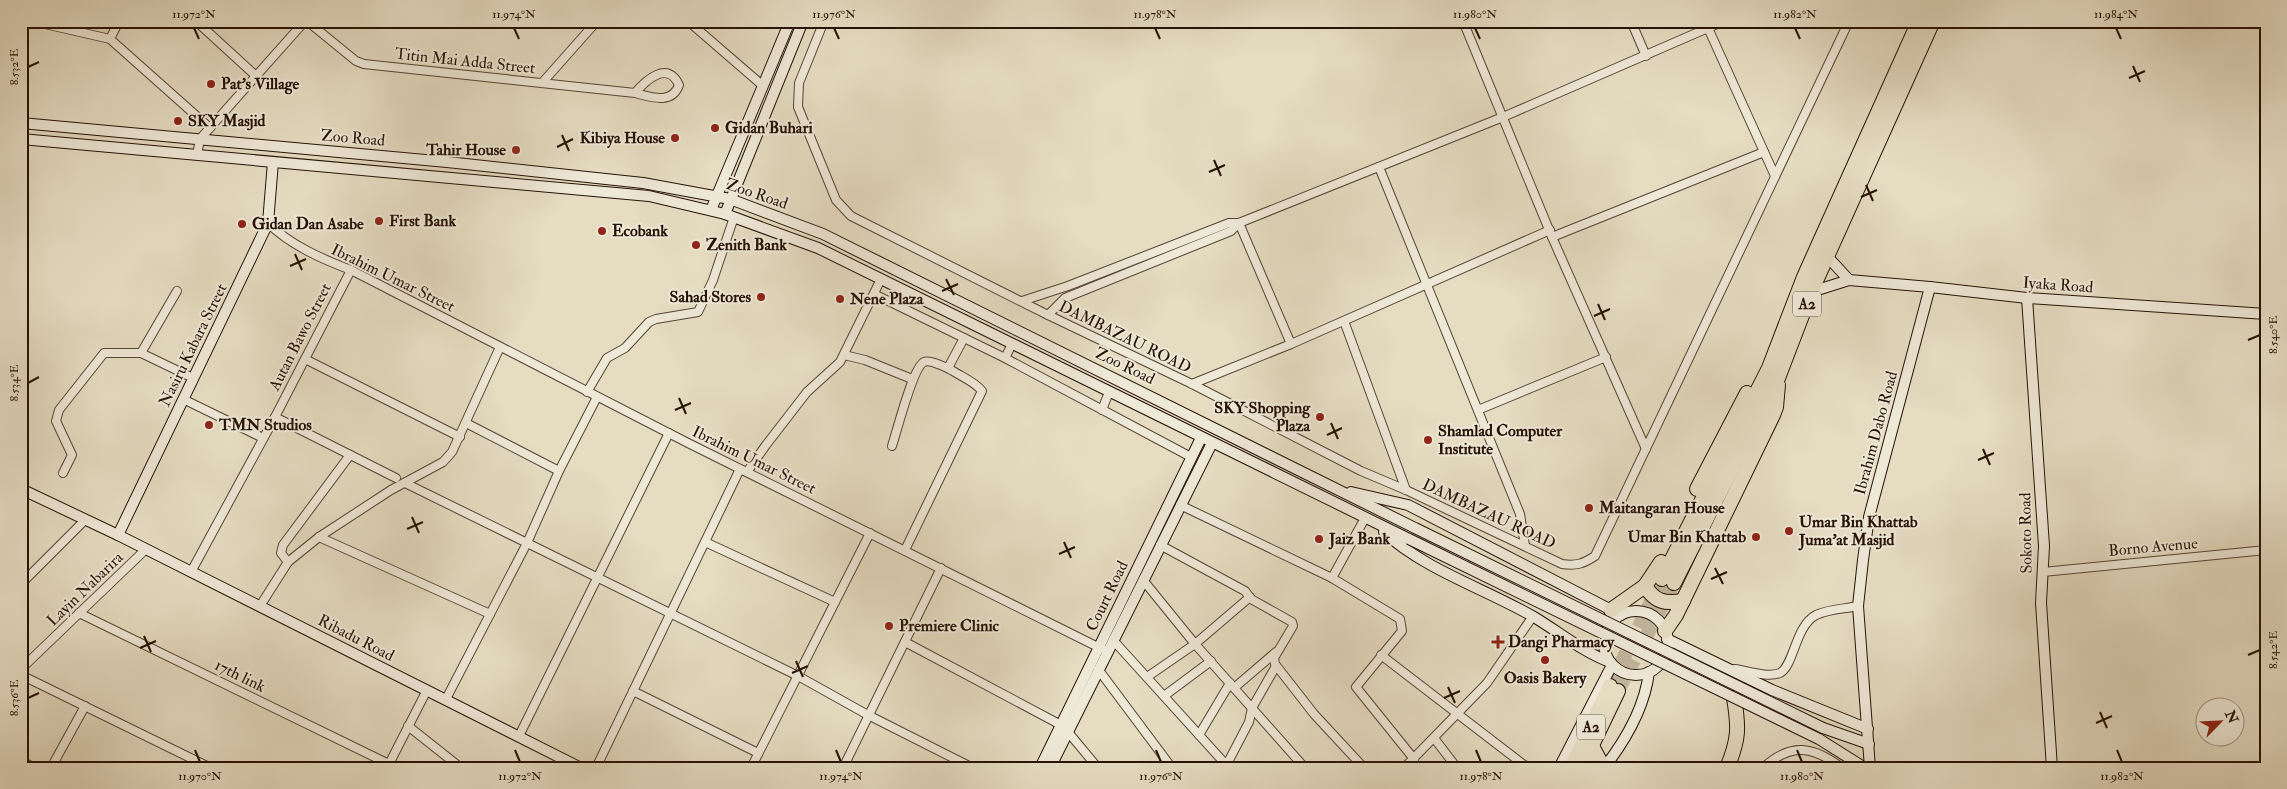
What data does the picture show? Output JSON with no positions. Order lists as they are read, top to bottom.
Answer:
{
  "streets": {
    "highway": ["A2"],
    "main road": [
      "Zoo Road",
      "Iyaka Road",
      "Nasiru Kabara Street",
      "Ibrahim Dabo Road",
      "Sokoto Road",
      "Court Road",
      "Ribadu Road"
    ],
    "street": [
      "Titin Mai Adda Street",
      "Ibrahim Umar Street",
      "Autan Bawo Street",
      "DAMBAZAU ROAD",
      "Borno Avenue",
      "Layin Nabarira",
      "17th link"
    ]
  },
  "crossings": [
    ["Zoo Road", "Nasiru Kabara Street"],
    ["Zoo Road", "Ibrahim Dabo Road"],
    ["Zoo Road", "Court Road"],
    ["Ibrahim Umar Street", "Autan Bawo Street"],
    ["Ibrahim Umar Street", "Nasiru Kabara Street"],
    ["Ibrahim Umar Street", "Court Road"],
    ["Iyaka Road", "Ibrahim Dabo Road"],
    ["Iyaka Road", "Sokoto Road"],
    ["Autan Bawo Street", "Ribadu Road"],
    ["Nasiru Kabara Street", "Ribadu Road"],
    ["Sokoto Road", "Borno Avenue"],
    ["Layin Nabarira", "Ribadu Road"],
    ["Layin Nabarira", "17th link"]
  ],
  "places": {
    "other": [
      "Pat's Village",
      "SKY Masjid",
      "Gidan Buhari",
      "Kibiya House",
      "Tahir House",
      "First Bank",
      "Gidan Dan Asabe",
      "Ecobank",
      "Zenith Bank",
      "Sahad Stores",
      "Nene Plaza",
      "SKY Shopping Plaza",
      "TMN Studios",
      "Shamlad Computer Institute",
      "Maitangaran House",
      "Umar Bin Khattab Juma'at Masjid",
      "Umar Bin Khattab",
      "Jaiz Bank",
      "Premiere Clinic",
      "Oasis Bakery"
    ],
    "health": ["Dangi Pharmacy"]
  },
  "north": "top right",
  "coordinates": [
    "11.972°N",
    "11.974°N",
    "11.976°N",
    "11.978°N",
    "11.980°N",
    "11.982°N",
    "11.984°N",
    "8.532°E",
    "8.540°E",
    "8.534°E",
    "8.542°E",
    "8.536°E",
    "11.970°N"
  ]
}
